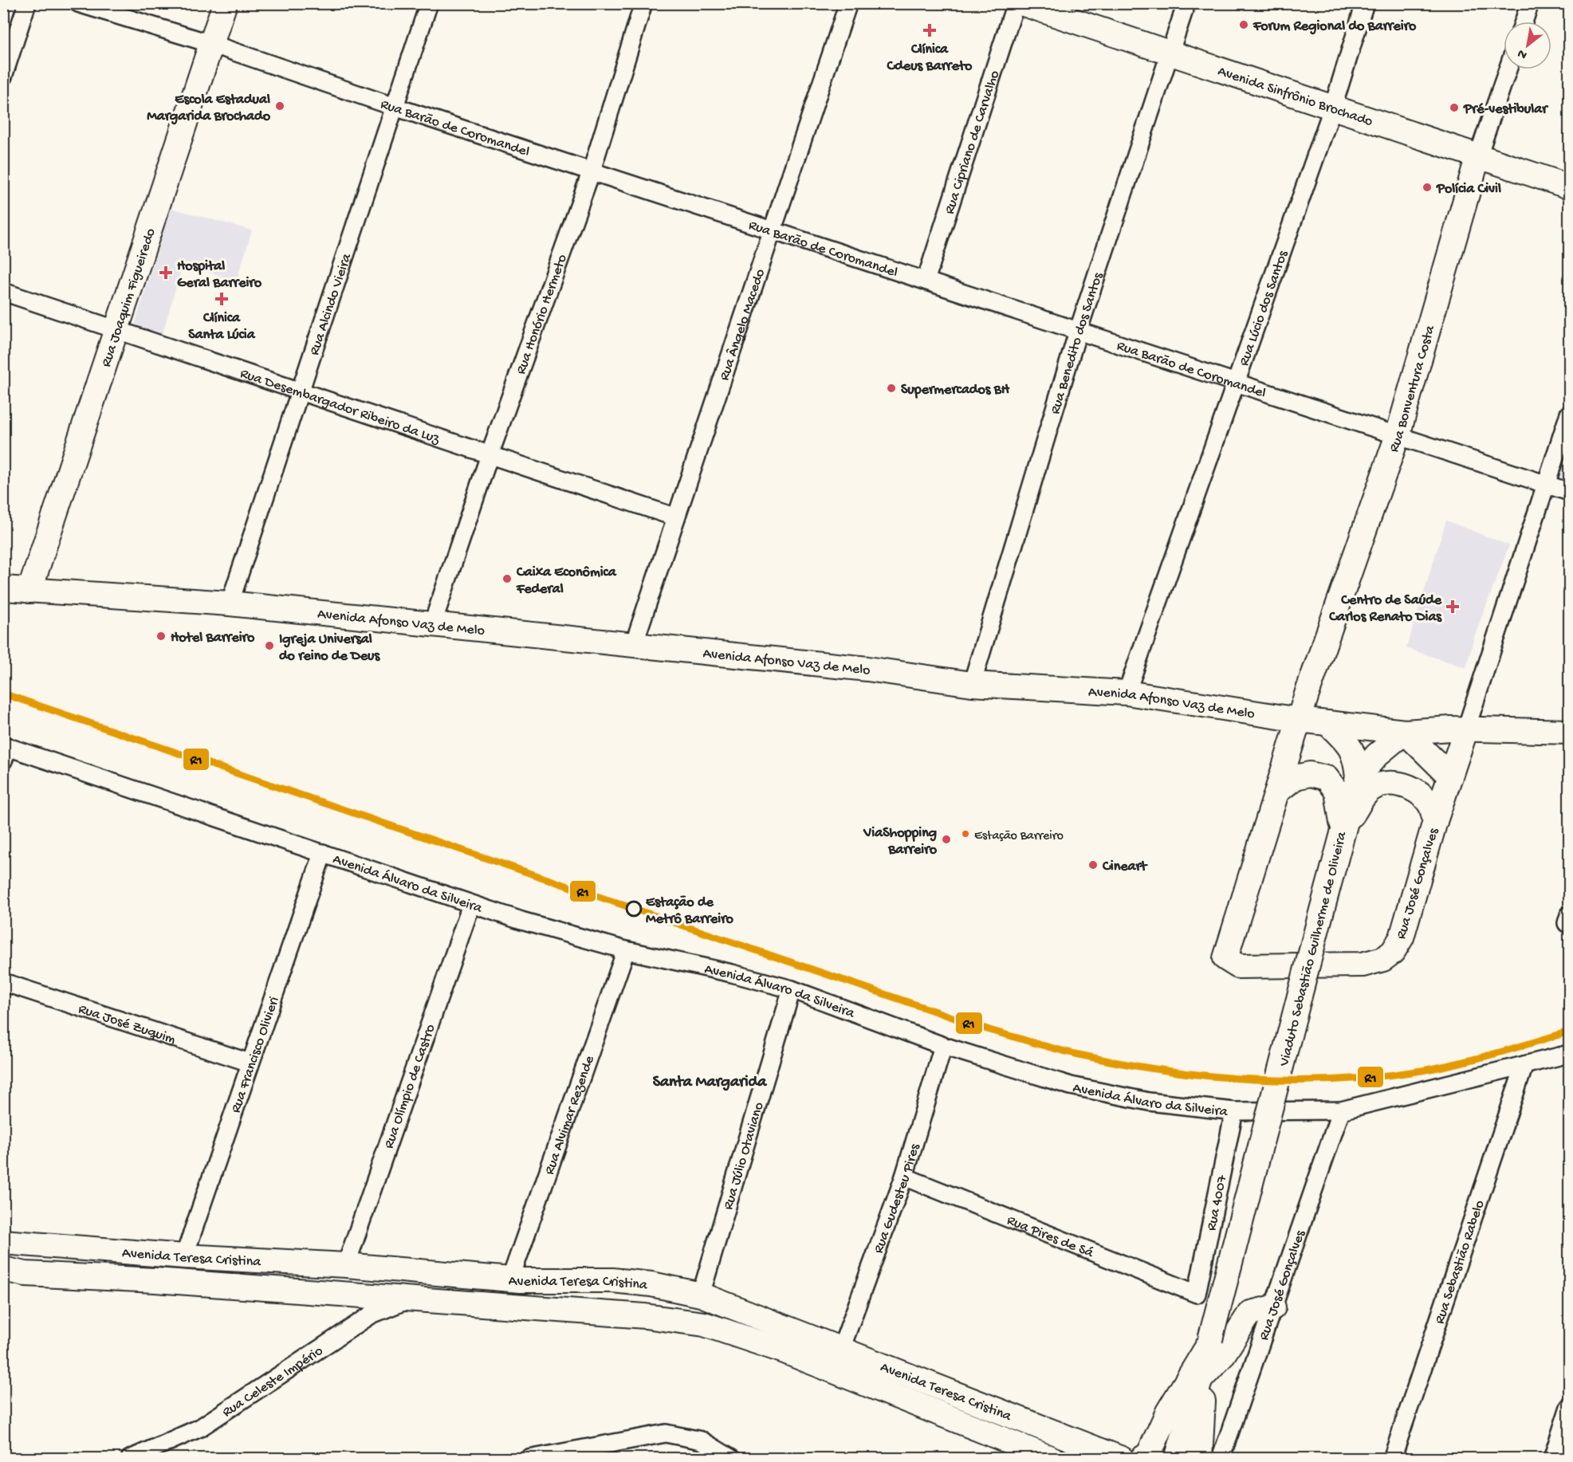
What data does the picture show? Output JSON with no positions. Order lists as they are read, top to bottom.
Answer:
{
  "streets": {
    "main road": [
      "Avenida Sinfrônio Brochado",
      "Rua Joaquim Figueiredo",
      "Rua Bonventura Costa",
      "Avenida Afonso Vaz de Melo",
      "Rua José Gonçalves",
      "Viaduto Sebastião Guilherme de Oliveira",
      "Avenida Teresa Cristina"
    ],
    "street": [
      "Rua Barão de Coromandel",
      "Rua Cipriano de Carvalho",
      "Rua Alcindo Vieira",
      "Rua Lúcio dos Santos",
      "Rua Honório Hermeto",
      "Rua Ângelo Macedo",
      "Rua Benedito dos Santos",
      "Rua Desembargador Ribeiro da Luz",
      "Avenida Álvaro da Silveira",
      "Rua José Zuquim",
      "Rua Francisco Olivieri",
      "Rua Olímpio de Castro",
      "Rua Alvimar Rezende",
      "Rua Júlio Otaviano",
      "Rua Gudesteu Pires",
      "Rua 4007",
      "Rua Pires de Sá",
      "Rua Sebastião Rabelo",
      "Rua Celeste Império"
    ]
  },
  "crossings": [
    ["Avenida Sinfrônio Brochado", "Rua Lúcio dos Santos"],
    ["Avenida Sinfrônio Brochado", "Rua Benedito dos Santos"],
    ["Avenida Sinfrônio Brochado", "Rua Bonventura Costa"],
    ["Rua Barão de Coromandel", "Rua Cipriano de Carvalho"],
    ["Rua Barão de Coromandel", "Rua Joaquim Figueiredo"],
    ["Rua Barão de Coromandel", "Rua Alcindo Vieira"],
    ["Rua Barão de Coromandel", "Rua Lúcio dos Santos"],
    ["Rua Barão de Coromandel", "Rua Honório Hermeto"],
    ["Rua Barão de Coromandel", "Rua Ângelo Macedo"],
    ["Rua Barão de Coromandel", "Rua Benedito dos Santos"],
    ["Rua Barão de Coromandel", "Rua Bonventura Costa"],
    ["Rua Barão de Coromandel", "Rua José Gonçalves"],
    ["Rua Joaquim Figueiredo", "Rua Desembargador Ribeiro da Luz"],
    ["Rua Joaquim Figueiredo", "Avenida Afonso Vaz de Melo"],
    ["Rua Alcindo Vieira", "Rua Desembargador Ribeiro da Luz"],
    ["Rua Alcindo Vieira", "Avenida Afonso Vaz de Melo"],
    ["Rua Lúcio dos Santos", "Avenida Afonso Vaz de Melo"],
    ["Rua Honório Hermeto", "Rua Desembargador Ribeiro da Luz"],
    ["Rua Honório Hermeto", "Avenida Afonso Vaz de Melo"],
    ["Rua Ângelo Macedo", "Rua Desembargador Ribeiro da Luz"],
    ["Rua Ângelo Macedo", "Avenida Afonso Vaz de Melo"],
    ["Rua Benedito dos Santos", "Avenida Afonso Vaz de Melo"],
    ["Rua Bonventura Costa", "Avenida Afonso Vaz de Melo"],
    ["Rua Bonventura Costa", "Rua José Gonçalves"],
    ["Avenida Afonso Vaz de Melo", "Rua José Gonçalves"],
    ["Avenida Afonso Vaz de Melo", "Viaduto Sebastião Guilherme de Oliveira"],
    ["Avenida Álvaro da Silveira", "Rua José Gonçalves"],
    ["Avenida Álvaro da Silveira", "Rua Francisco Olivieri"],
    ["Avenida Álvaro da Silveira", "Rua Olímpio de Castro"],
    ["Avenida Álvaro da Silveira", "Rua Alvimar Rezende"],
    ["Avenida Álvaro da Silveira", "Rua Júlio Otaviano"],
    ["Avenida Álvaro da Silveira", "Rua Gudesteu Pires"],
    ["Avenida Álvaro da Silveira", "Rua 4007"],
    ["Avenida Álvaro da Silveira", "Rua Sebastião Rabelo"],
    ["Rua José Zuquim", "Rua Francisco Olivieri"],
    ["Rua Francisco Olivieri", "Avenida Teresa Cristina"],
    ["Rua Olímpio de Castro", "Avenida Teresa Cristina"],
    ["Rua Alvimar Rezende", "Avenida Teresa Cristina"],
    ["Rua Júlio Otaviano", "Avenida Teresa Cristina"],
    ["Rua Gudesteu Pires", "Rua Pires de Sá"],
    ["Rua Gudesteu Pires", "Avenida Teresa Cristina"],
    ["Rua 4007", "Rua Pires de Sá"],
    ["Avenida Teresa Cristina", "Rua Celeste Império"]
  ],
  "districts": ["Santa Margarida"],
  "places": {
    "other": [
      "Forum Regional do Barreiro",
      "Escola Estadual Margarida Brochado",
      "Pré-vestibular",
      "Polícia Civil",
      "Supermercados BH",
      "Caixa Econômica Federal",
      "Hotel Barreiro",
      "Igreja Universal do reino de Deus",
      "Estação Barreiro",
      "ViaShopping Barreiro",
      "Cineart",
      "Estação de Metrô Barreiro"
    ],
    "health": [
      "Clínica Cdeus Barreto",
      "Hospital Geral Barreiro",
      "Clínica Santa Lúcia",
      "Centro de Saúde Carlos Renato Dias"
    ]
  },
  "lines": ["transit line R1"],
  "north": "bottom left"
}
